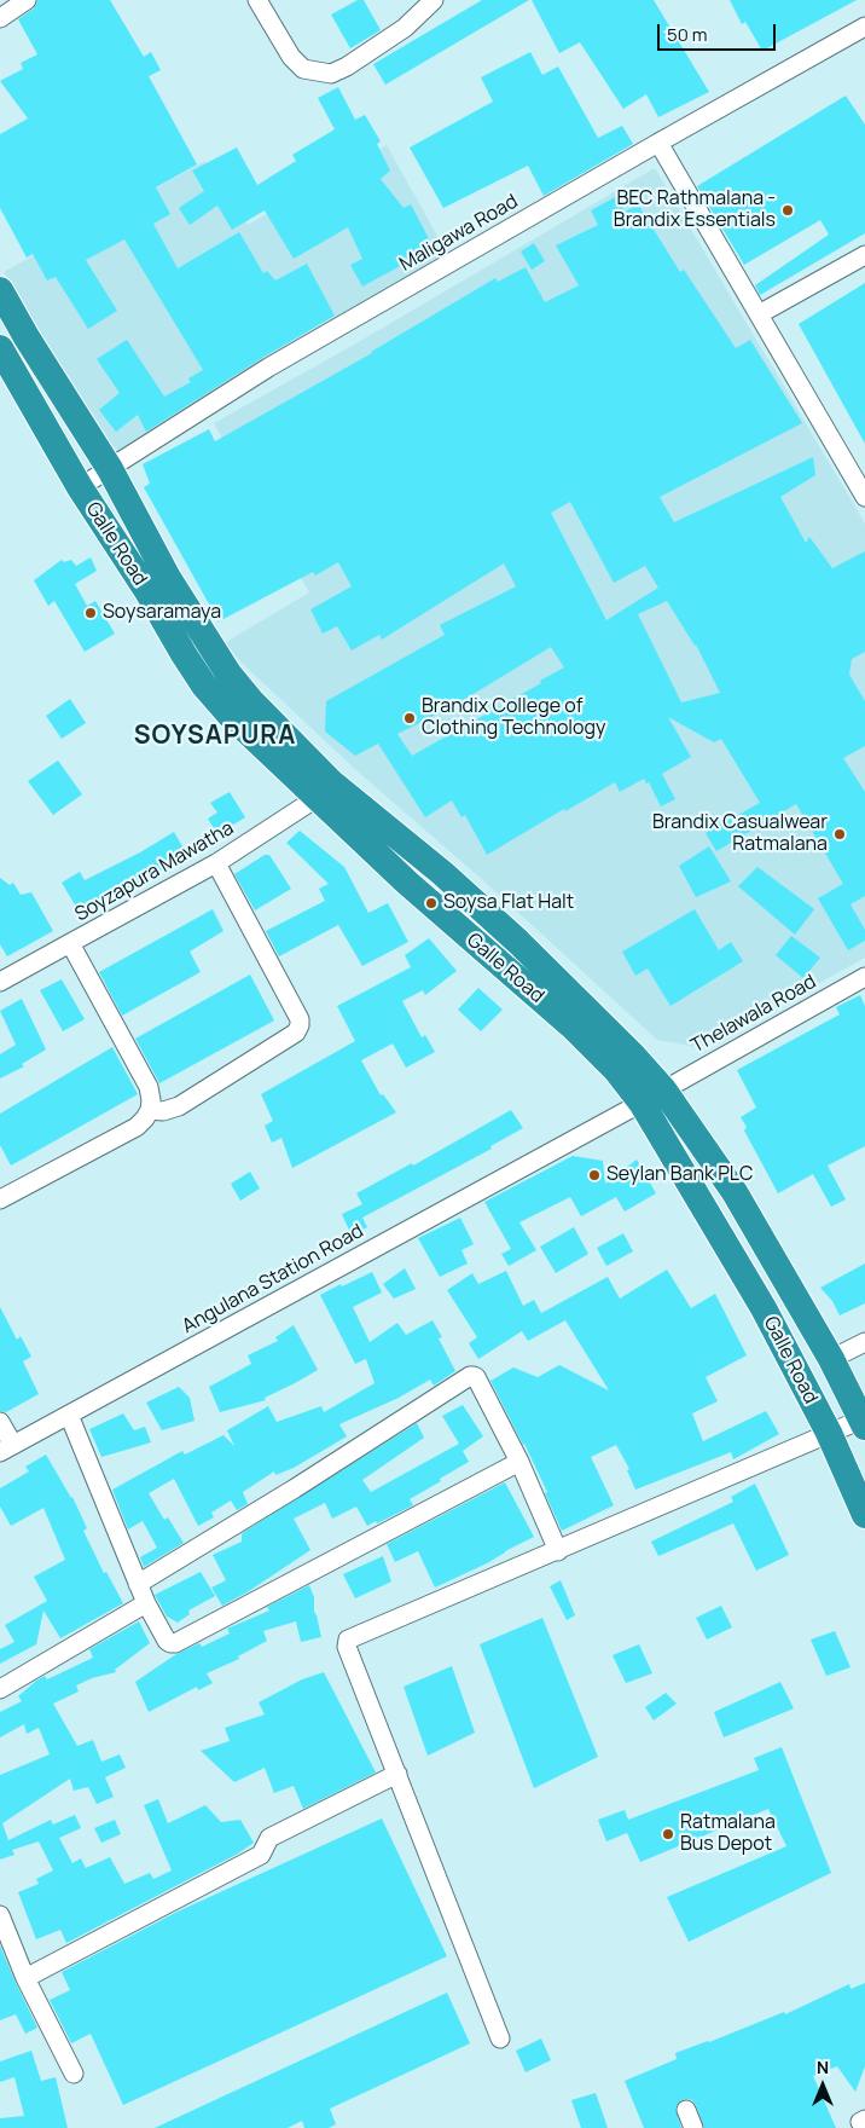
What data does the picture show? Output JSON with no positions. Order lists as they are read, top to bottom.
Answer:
{
  "streets": {
    "highway": ["Galle Road"],
    "street": [
      "Maligawa Road",
      "Soyzapura Mawatha",
      "Thelawala Road",
      "Angulana Station Road"
    ]
  },
  "crossings": [
    ["Maligawa Road", "Galle Road"],
    ["Galle Road", "Soyzapura Mawatha"],
    ["Galle Road", "Thelawala Road"],
    ["Galle Road", "Angulana Station Road"],
    ["Thelawala Road", "Angulana Station Road"]
  ],
  "districts": ["SOYSAPURA"],
  "places": [
    "BEC Rathmalana - Brandix Essentials",
    "Soysaramaya",
    "Brandix College of Clothing Technology",
    "Brandix Casualwear Ratmalana",
    "Soysa Flat Halt",
    "Seylan Bank PLC",
    "Ratmalana Bus Depot"
  ],
  "scale_bar": "50 m",
  "north": "top"
}
